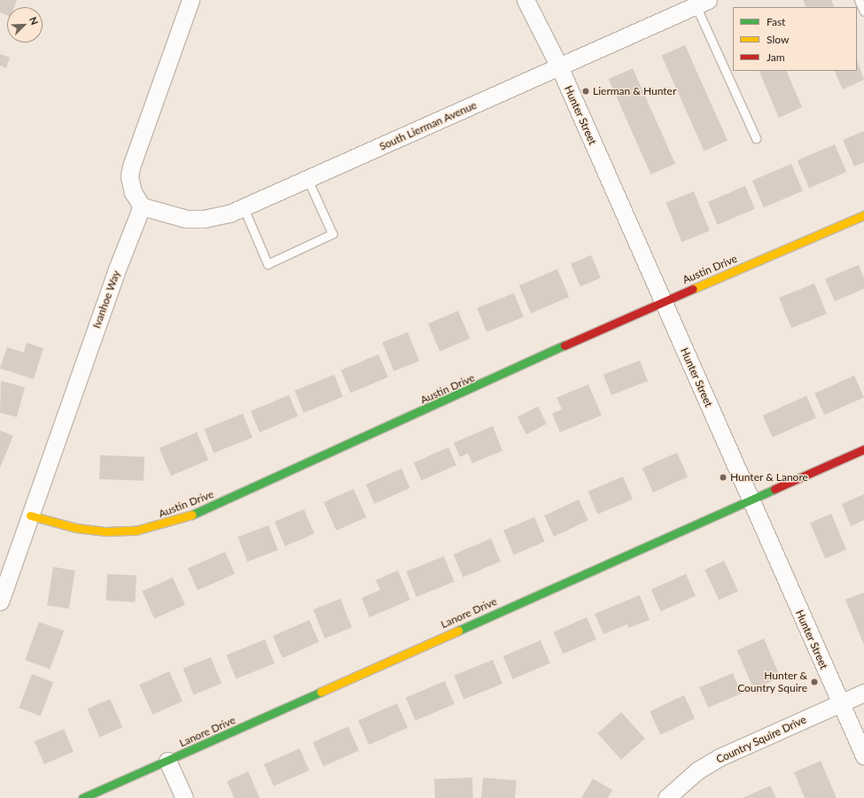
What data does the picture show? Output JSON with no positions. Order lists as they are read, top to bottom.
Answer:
{
  "streets": {
    "street": [
      "Hunter Street",
      "South Lierman Avenue",
      "Austin Drive",
      "Ivanhoe Way",
      "Lanore Drive",
      "Country Squire Drive"
    ]
  },
  "crossings": [
    ["Hunter Street", "South Lierman Avenue"],
    ["Hunter Street", "Austin Drive"],
    ["Hunter Street", "Lanore Drive"],
    ["Hunter Street", "Country Squire Drive"],
    ["South Lierman Avenue", "Ivanhoe Way"],
    ["Austin Drive", "Ivanhoe Way"]
  ],
  "places": ["Lierman & Hunter", "Hunter & Lanore", "Hunter & Country Squire"],
  "legend": ["Fast", "Slow", "Jam"],
  "north": "top right"
}
